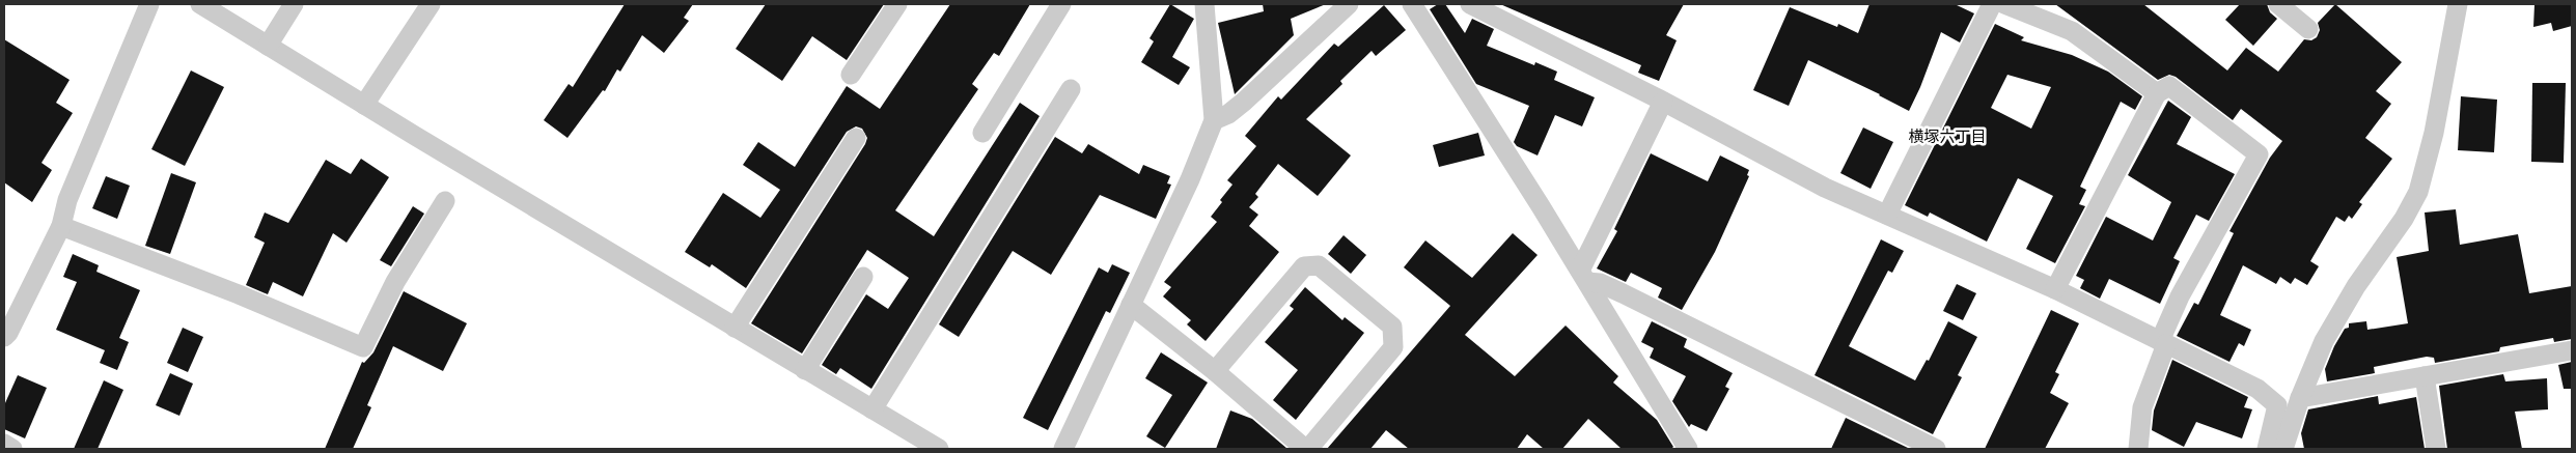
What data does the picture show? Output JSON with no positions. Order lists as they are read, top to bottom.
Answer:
{
  "districts": ["横塚六丁目"]
}
